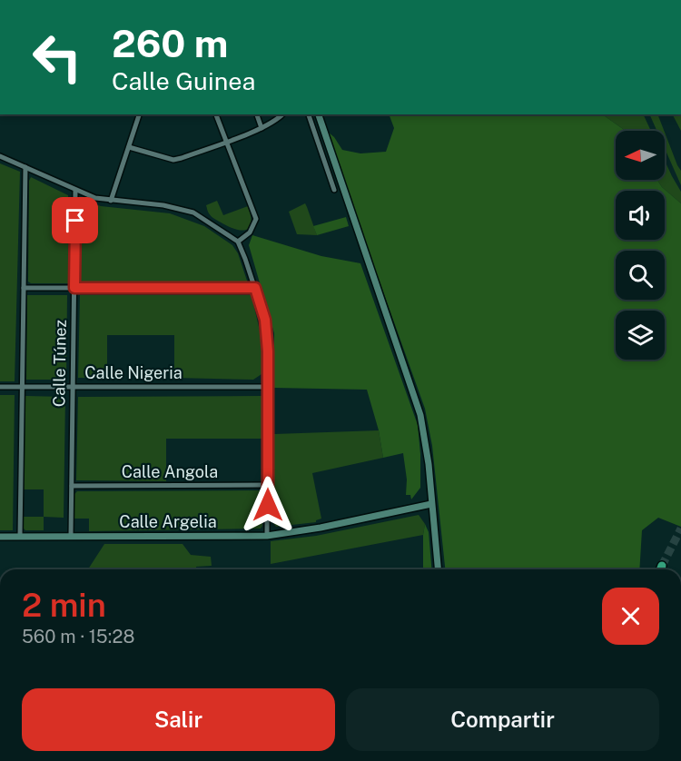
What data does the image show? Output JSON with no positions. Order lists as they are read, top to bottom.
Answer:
{
  "streets": {
    "street": [
      "Calle Túnez",
      "Calle Nigeria",
      "Calle Angola",
      "Calle Argelia"
    ]
  },
  "crossings": [
    ["Calle Túnez", "Calle Nigeria"],
    ["Calle Túnez", "Calle Angola"],
    ["Calle Túnez", "Calle Argelia"]
  ],
  "north": "left",
  "page": {
    "turn": ["260 m", "Calle Guinea"],
    "heading": ["2 min", "560 m · 15:28"],
    "buttons": ["Salir", "Compartir"]
  }
}
